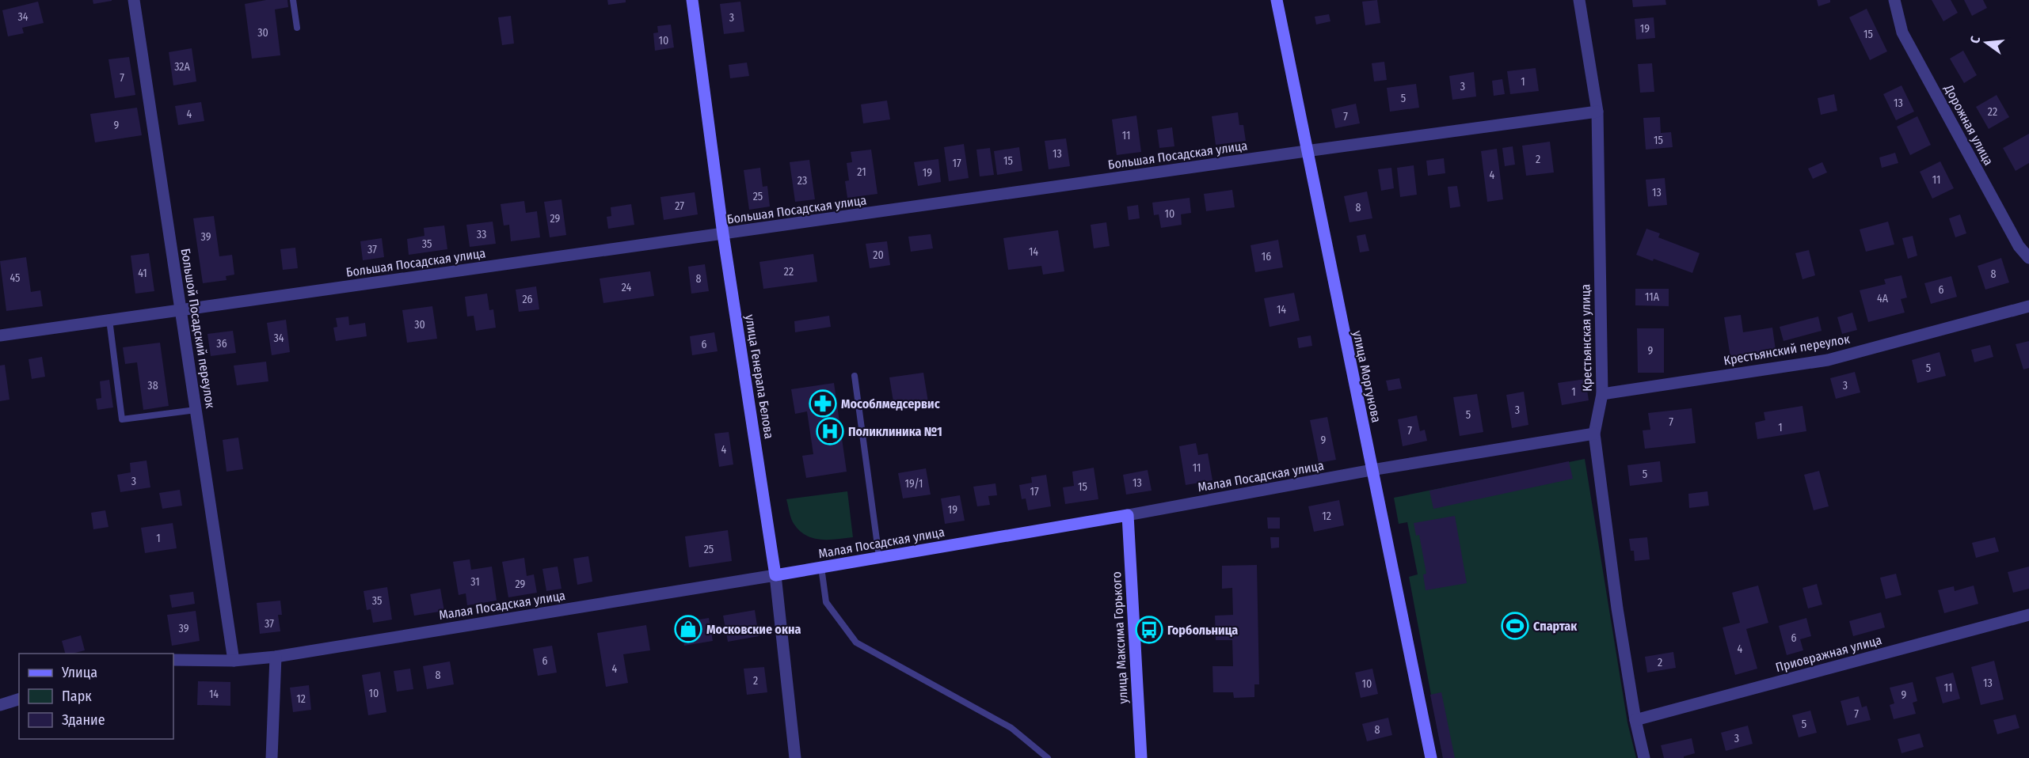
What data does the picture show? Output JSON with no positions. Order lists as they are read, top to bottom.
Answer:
{
  "streets": {
    "main road": [
      "улица Генерала Белова",
      "улица Моргунова",
      "Малая Посадская улица",
      "улица Максима Горького"
    ],
    "street": [
      "Дорожная улица",
      "Большая Посадская улица",
      "Большой Посадский переулок",
      "Крестьянская улица",
      "Крестьянский переулок",
      "Приовражная улица"
    ]
  },
  "crossings": [
    ["Большая Посадская улица", "Большой Посадский переулок"],
    ["Большая Посадская улица", "Крестьянская улица"],
    ["Большая Посадская улица", "улица Генерала Белова"],
    ["Большая Посадская улица", "улица Моргунова"],
    ["Большой Посадский переулок", "Малая Посадская улица"],
    ["Крестьянская улица", "Крестьянский переулок"],
    ["Крестьянская улица", "Малая Посадская улица"],
    ["Крестьянская улица", "Приовражная улица"],
    ["улица Генерала Белова", "Малая Посадская улица"],
    ["улица Моргунова", "Малая Посадская улица"],
    ["Малая Посадская улица", "улица Максима Горького"]
  ],
  "places": {
    "pharmacy": ["Мособлмедсервис"],
    "hospital": ["Поликлиника №1"],
    "sports": ["Спартак"],
    "shop": ["Московские окна"],
    "bus stop": ["Горбольница"]
  },
  "house_numbers": [
    "34",
    "3",
    "19",
    "30",
    "15",
    "10",
    "32А",
    "7",
    "1",
    "3",
    "5",
    "13",
    "22",
    "4",
    "7",
    "9",
    "11",
    "15",
    "13",
    "2",
    "15",
    "17",
    "21",
    "19",
    "4",
    "11",
    "23",
    "13",
    "25",
    "27",
    "8",
    "10",
    "29",
    "33",
    "39",
    "35",
    "37",
    "14",
    "20",
    "16",
    "22",
    "41",
    "8",
    "45",
    "8",
    "24",
    "6",
    "11А",
    "4А",
    "26",
    "14",
    "30",
    "34",
    "36",
    "6",
    "9",
    "5",
    "38",
    "3",
    "1",
    "3",
    "5",
    "7",
    "1",
    "7",
    "9",
    "4",
    "11",
    "5",
    "3",
    "13",
    "19/1",
    "15",
    "17",
    "19",
    "12",
    "1",
    "25",
    "31",
    "29",
    "35",
    "37",
    "39",
    "6",
    "4",
    "6",
    "2",
    "4",
    "8",
    "2",
    "13",
    "10",
    "11",
    "10",
    "14",
    "9",
    "12",
    "7",
    "5",
    "8",
    "3"
  ],
  "legend": ["Улица", "Парк", "Здание"],
  "north": "left"
}
